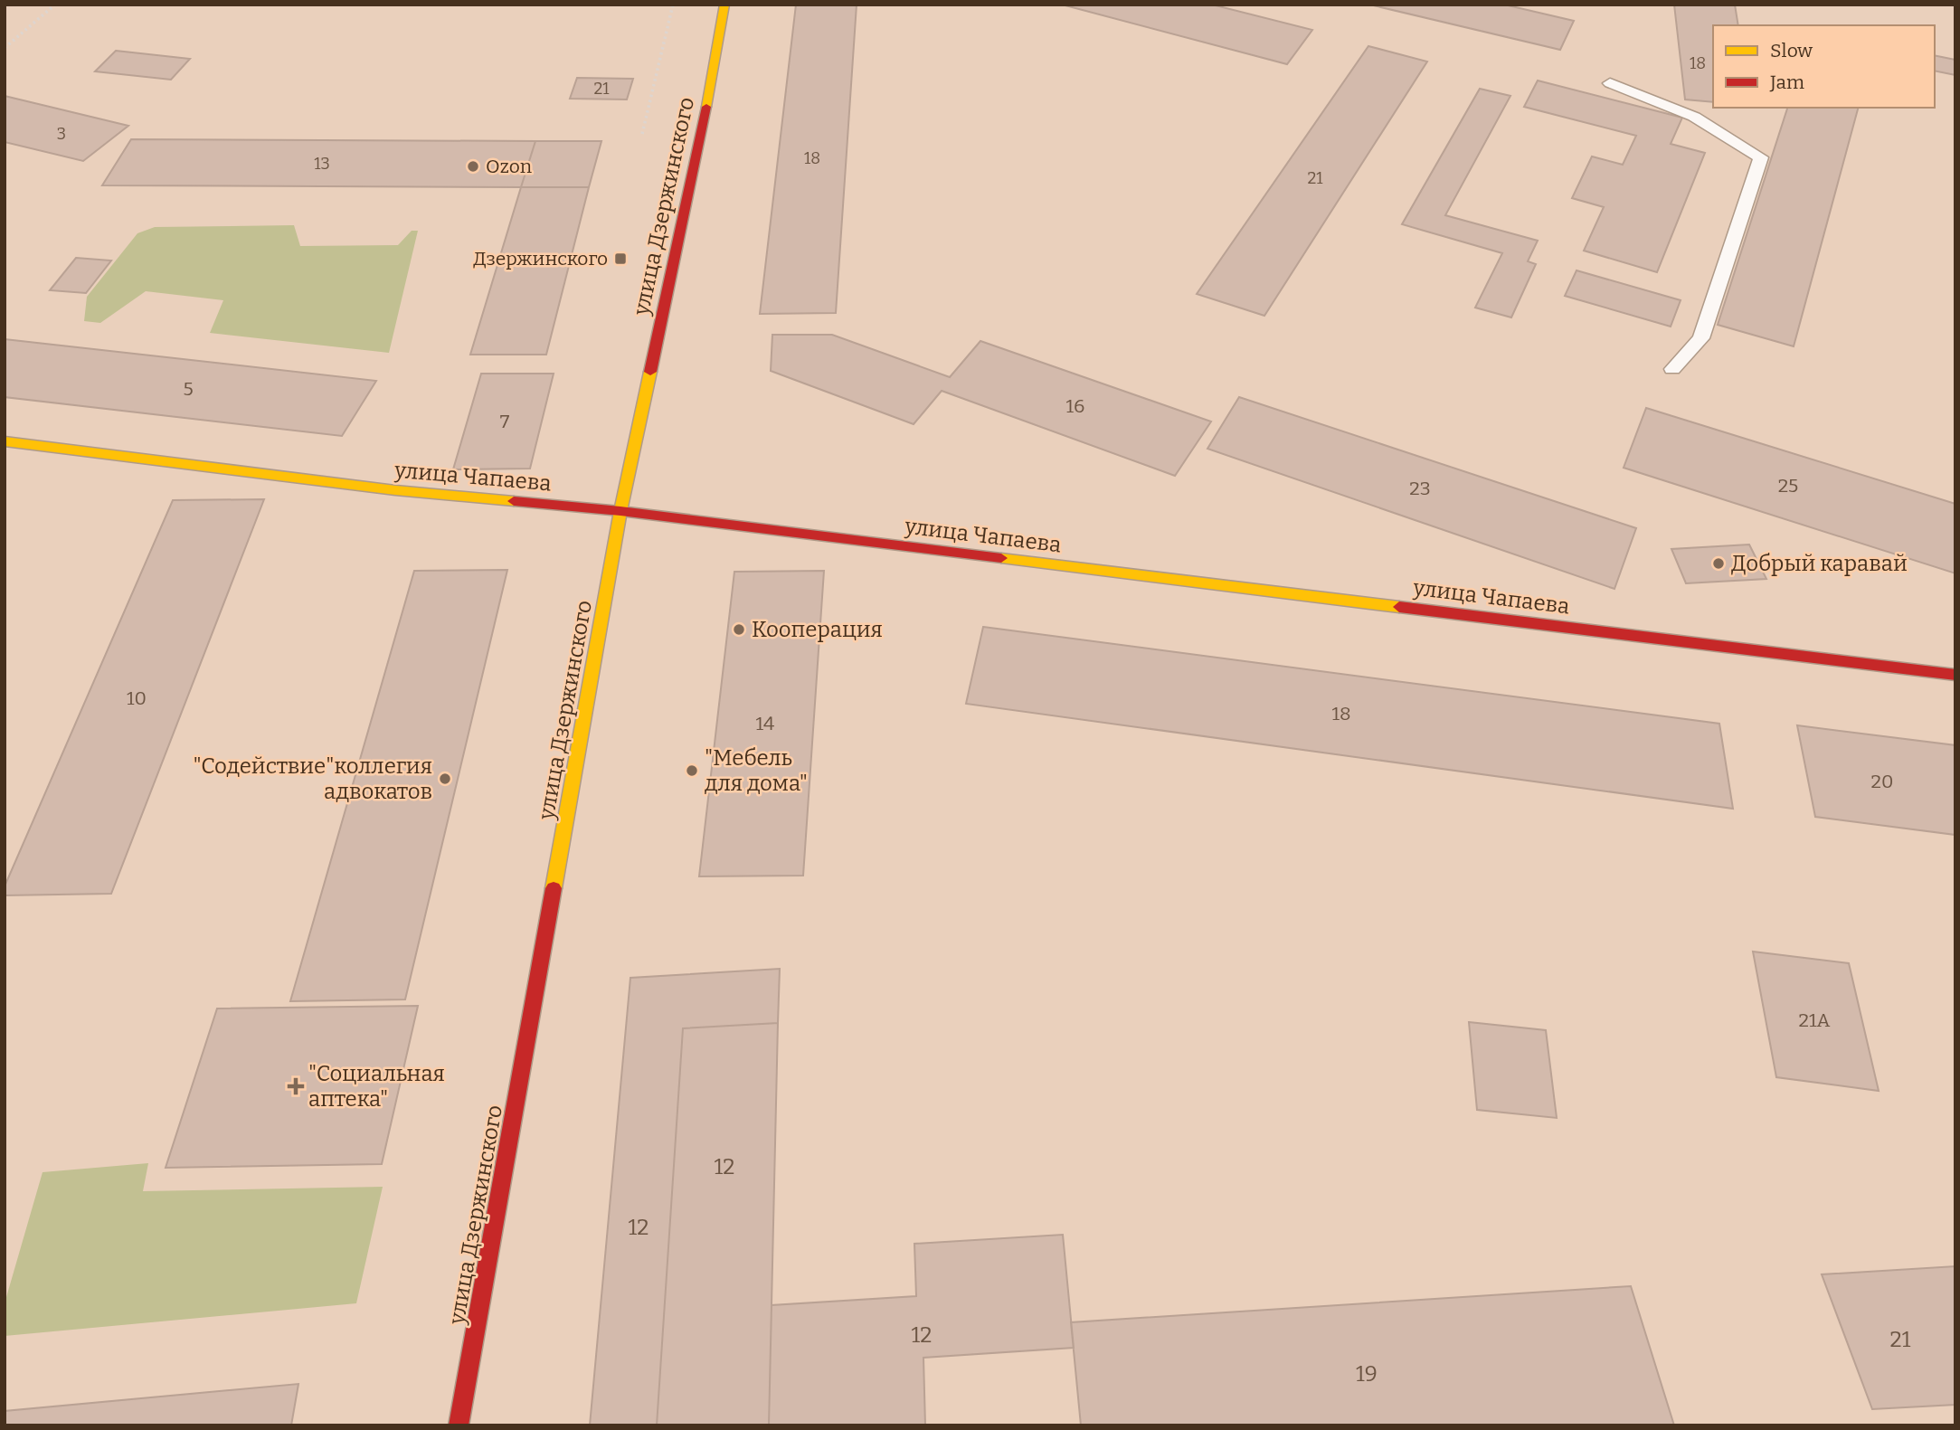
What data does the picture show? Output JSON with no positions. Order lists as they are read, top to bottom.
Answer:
{
  "streets": {
    "street": ["улица Дзержинского", "улица Чапаева"]
  },
  "crossings": [
    ["улица Дзержинского", "улица Чапаева"]
  ],
  "places": {
    "other": [
      "Ozon",
      "Добрый каравай",
      "Кооперация",
      "\"Мебель для дома\"",
      "\"Содействие\"коллегия адвокатов"
    ],
    "transit": ["Дзержинского"],
    "health": ["\"Социальная аптека\""]
  },
  "house_numbers": [
    "18",
    "21",
    "3",
    "18",
    "13",
    "21",
    "5",
    "16",
    "7",
    "25",
    "23",
    "10",
    "18",
    "14",
    "20",
    "21А",
    "12",
    "12",
    "12",
    "21",
    "19"
  ],
  "legend": ["Slow", "Jam"]
}
